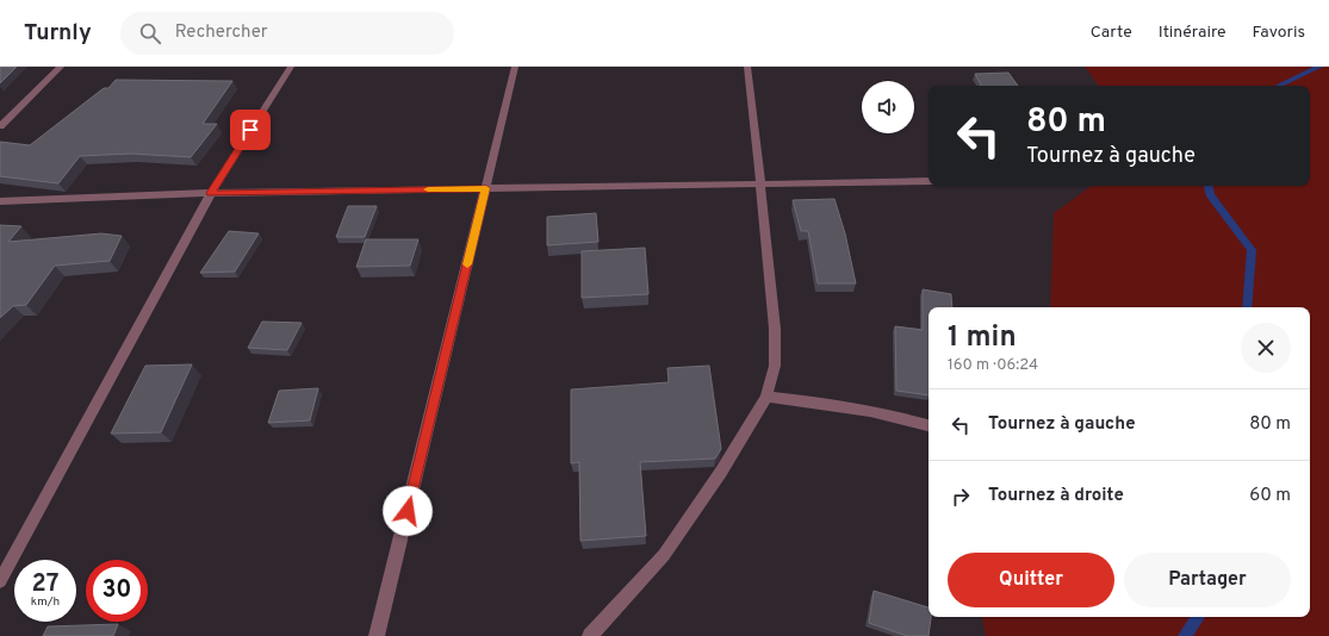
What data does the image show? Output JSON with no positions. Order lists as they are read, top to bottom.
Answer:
{
  "page": {
    "header": "Turnly",
    "search": "Rechercher",
    "nav": ["Carte", "Itinéraire", "Favoris"],
    "turn": ["80 m", "Tournez à gauche"],
    "heading": ["1 min", "160 m · 06:24"],
    "list": [
      {
        "name": "Tournez à gauche",
        "value": "80 m"
      },
      {
        "name": "Tournez à droite",
        "value": "60 m"
      }
    ],
    "buttons": ["Quitter", "Partager"],
    "speed": "27 km/h",
    "limit": "30"
  }
}
